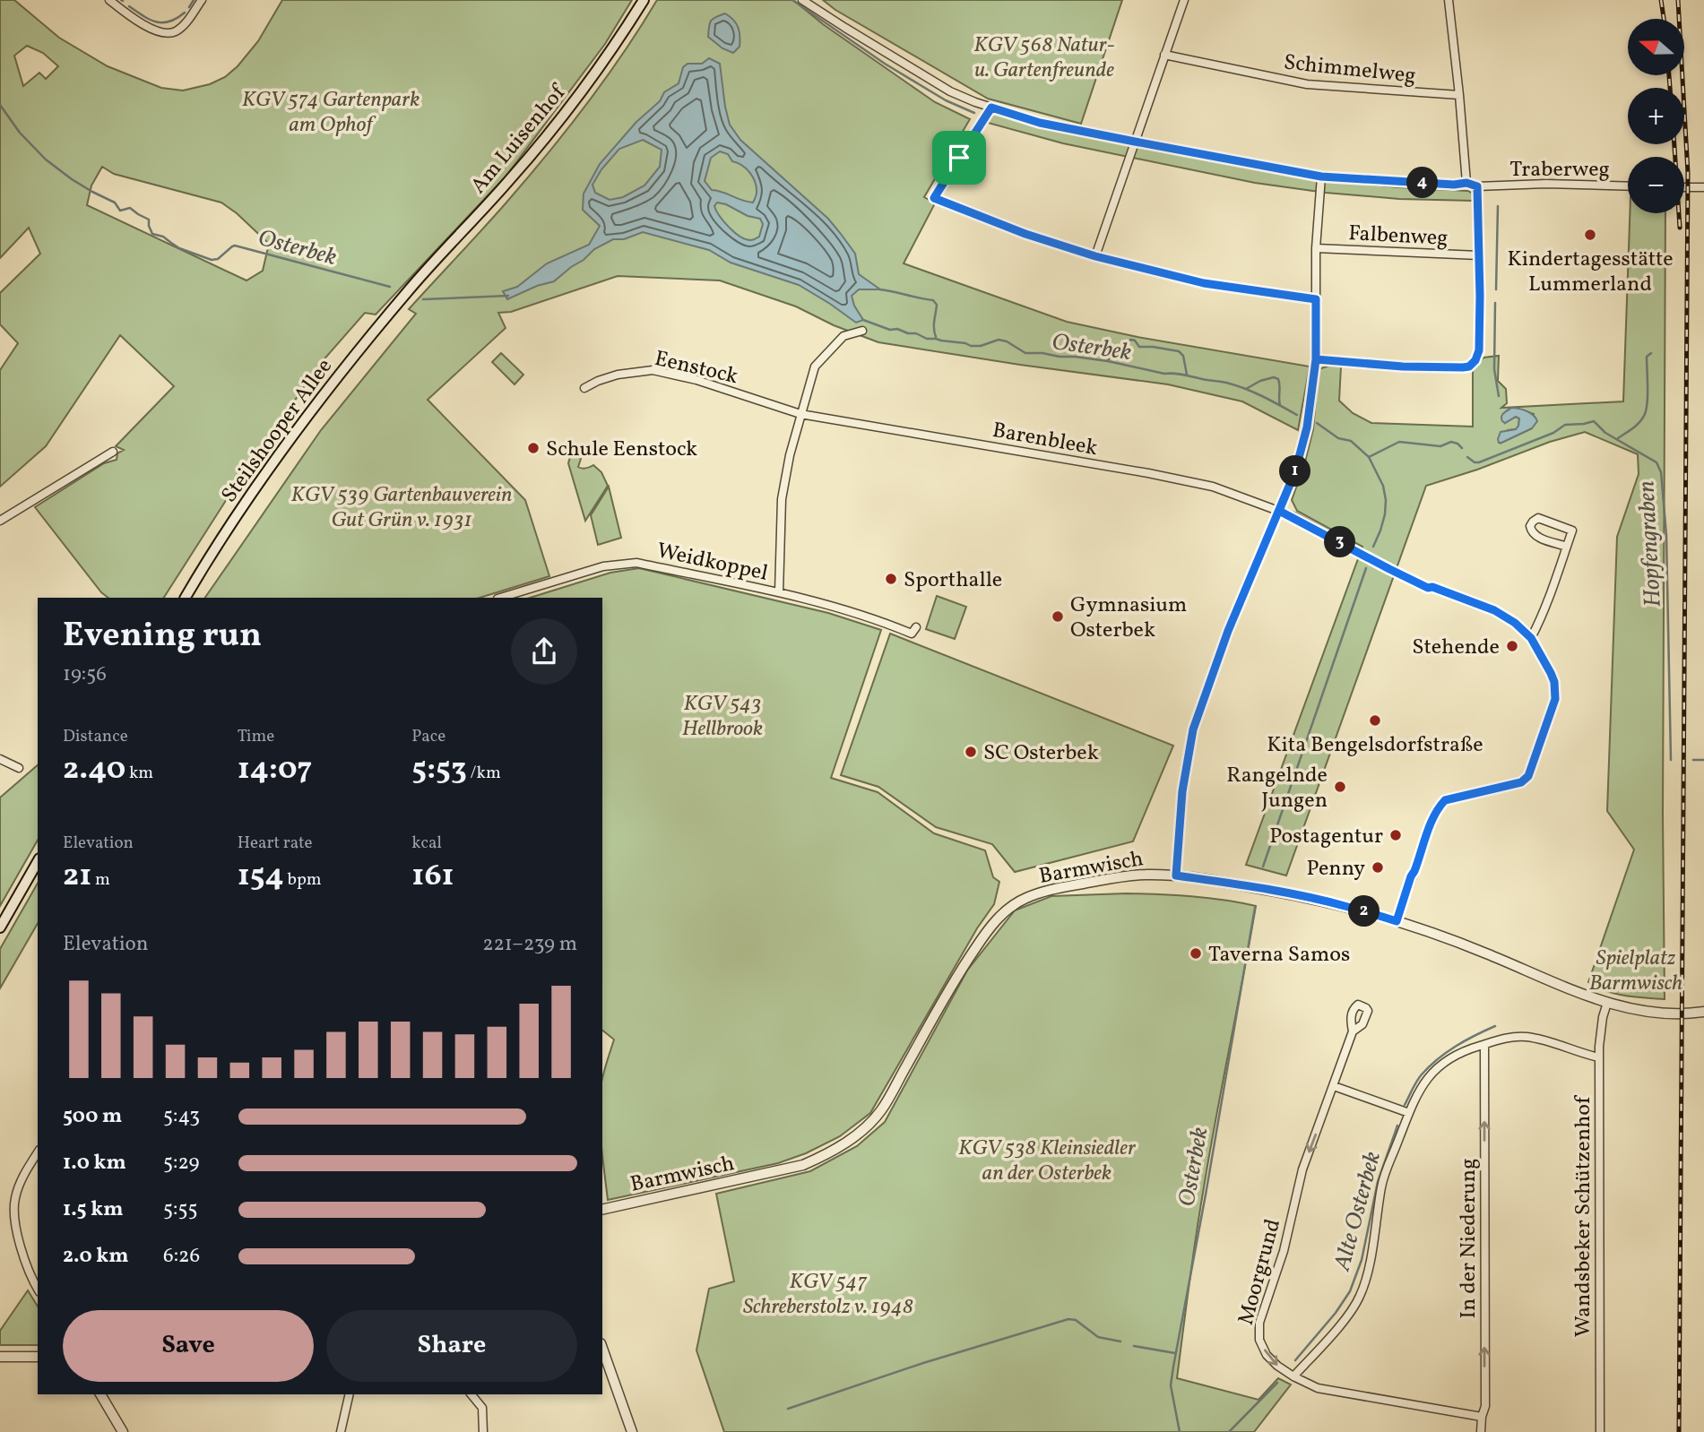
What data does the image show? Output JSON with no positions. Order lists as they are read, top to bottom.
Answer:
{
  "streets": {
    "main road": ["Am Luisenhof", "Steilshooper Allee"],
    "street": [
      "Schimmelweg",
      "Traberweg",
      "Falbenweg",
      "Eenstock",
      "Barenbleek",
      "Weidkoppel",
      "Barmwisch",
      "Wandsbeker Schützenhof",
      "In der Niederung",
      "Moorgrund"
    ]
  },
  "crossings": [
    ["Am Luisenhof", "Steilshooper Allee"],
    ["Eenstock", "Barenbleek"],
    ["Barmwisch", "Wandsbeker Schützenhof"],
    ["In der Niederung", "Moorgrund"]
  ],
  "one_way": ["In der Niederung", "Moorgrund"],
  "water": ["Osterbek", "Hopfengraben", "Alte Osterbek"],
  "parks": [
    "KGV 568 Natur- u. Gartenfreunde",
    "KGV 574 Gartenpark am Ophof",
    "KGV 539 Gartenbauverein Gut Grün v. 1931",
    "KGV 543 Hellbrook",
    "Spielplatz Barmwisch",
    "KGV 538 Kleinsiedler an der Osterbek",
    "KGV 547 Schreberstolz v. 1948"
  ],
  "places": [
    "Kindertagesstätte Lummerland",
    "Schule Eenstock",
    "Sporthalle",
    "Gymnasium Osterbek",
    "Stehende",
    "Kita Bengelsdorfstraße",
    "SC Osterbek",
    "Rangelnde Jungen",
    "Postagentur",
    "Penny",
    "Taverna Samos"
  ],
  "north": "left",
  "page": {
    "map_buttons": ["+", "−"],
    "pins": [
      "4",
      "1",
      "3",
      "2"
    ],
    "heading": ["Evening run", "19:56"],
    "stats": [
      ["Distance", "2.40 km"],
      ["Time", "14:07"],
      ["Pace", "5:53 /km"],
      ["Elevation", "21 m"],
      ["Heart rate", "154 bpm"],
      ["kcal", "161"]
    ],
    "chart": ["Elevation", "221–239 m"],
    "list": [
      {
        "name": "500 m",
        "note": "5:43"
      },
      {
        "name": "1.0 km",
        "note": "5:29"
      },
      {
        "name": "1.5 km",
        "note": "5:55"
      },
      {
        "name": "2.0 km",
        "note": "6:26"
      }
    ],
    "buttons": ["Save", "Share"]
  }
}
